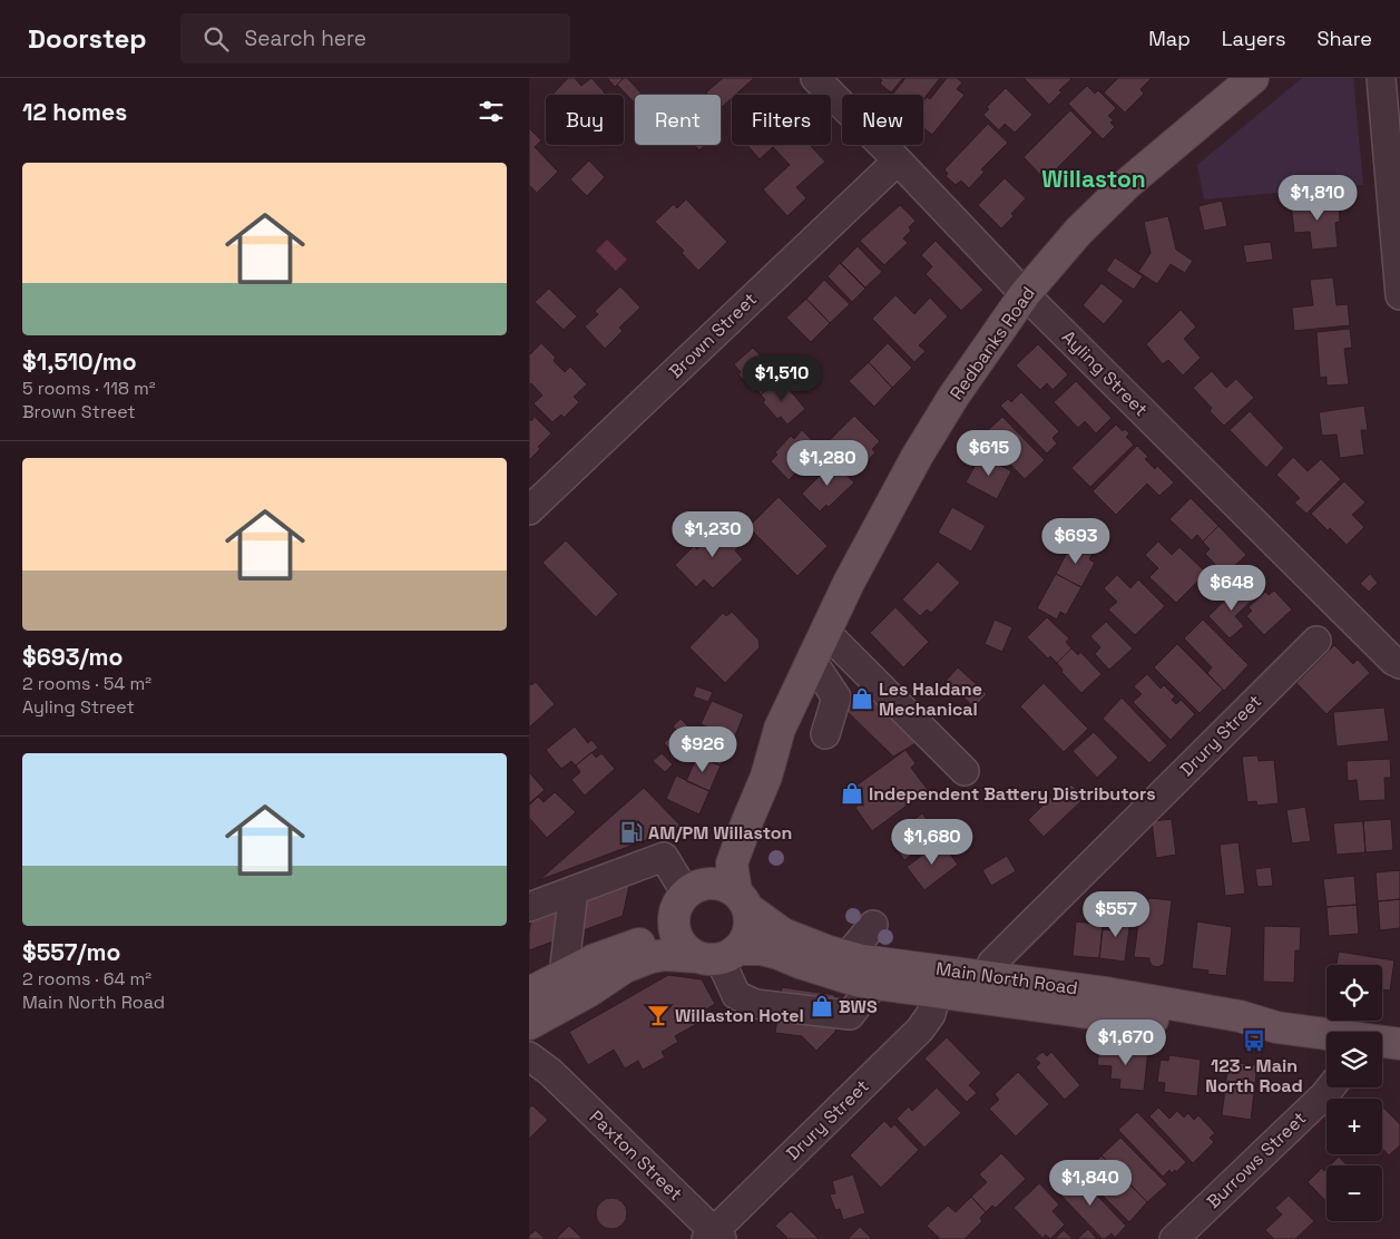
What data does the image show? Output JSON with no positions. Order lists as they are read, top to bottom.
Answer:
{
  "streets": {
    "main road": ["Redbanks Road", "Main North Road"],
    "street": [
      "Brown Street",
      "Ayling Street",
      "Drury Street",
      "Paxton Street",
      "Burrows Street"
    ]
  },
  "crossings": [
    ["Brown Street", "Ayling Street"],
    ["Redbanks Road", "Ayling Street"],
    ["Redbanks Road", "Main North Road"],
    ["Drury Street", "Main North Road"],
    ["Drury Street", "Paxton Street"],
    ["Main North Road", "Paxton Street"]
  ],
  "districts": ["Willaston"],
  "places": {
    "shop": ["Les Haldane Mechanical", "Independent Battery Distributors", "BWS"],
    "fuel station": ["AM/PM Willaston"],
    "bar": ["Willaston Hotel"],
    "bus stop": ["123 - Main North Road"]
  },
  "page": {
    "header": "Doorstep",
    "search": "Search here",
    "nav": ["Map", "Layers", "Share"],
    "heading": "12 homes",
    "chip": [
      "Buy",
      "Rent",
      "Filters",
      "New"
    ],
    "list": [
      {
        "name": "$1,510/mo",
        "note": "5 rooms · 118 m² · Brown Street"
      },
      {
        "name": "$693/mo",
        "note": "2 rooms · 54 m² · Ayling Street"
      },
      {
        "name": "$557/mo",
        "note": "2 rooms · 64 m² · Main North Road"
      }
    ],
    "price": [
      "$1,810",
      "$1,510",
      "$615",
      "$1,280",
      "$1,230",
      "$693",
      "$648",
      "$926",
      "$1,680",
      "$557",
      "$1,670",
      "$1,840"
    ],
    "map_buttons": ["+", "−"]
  }
}
